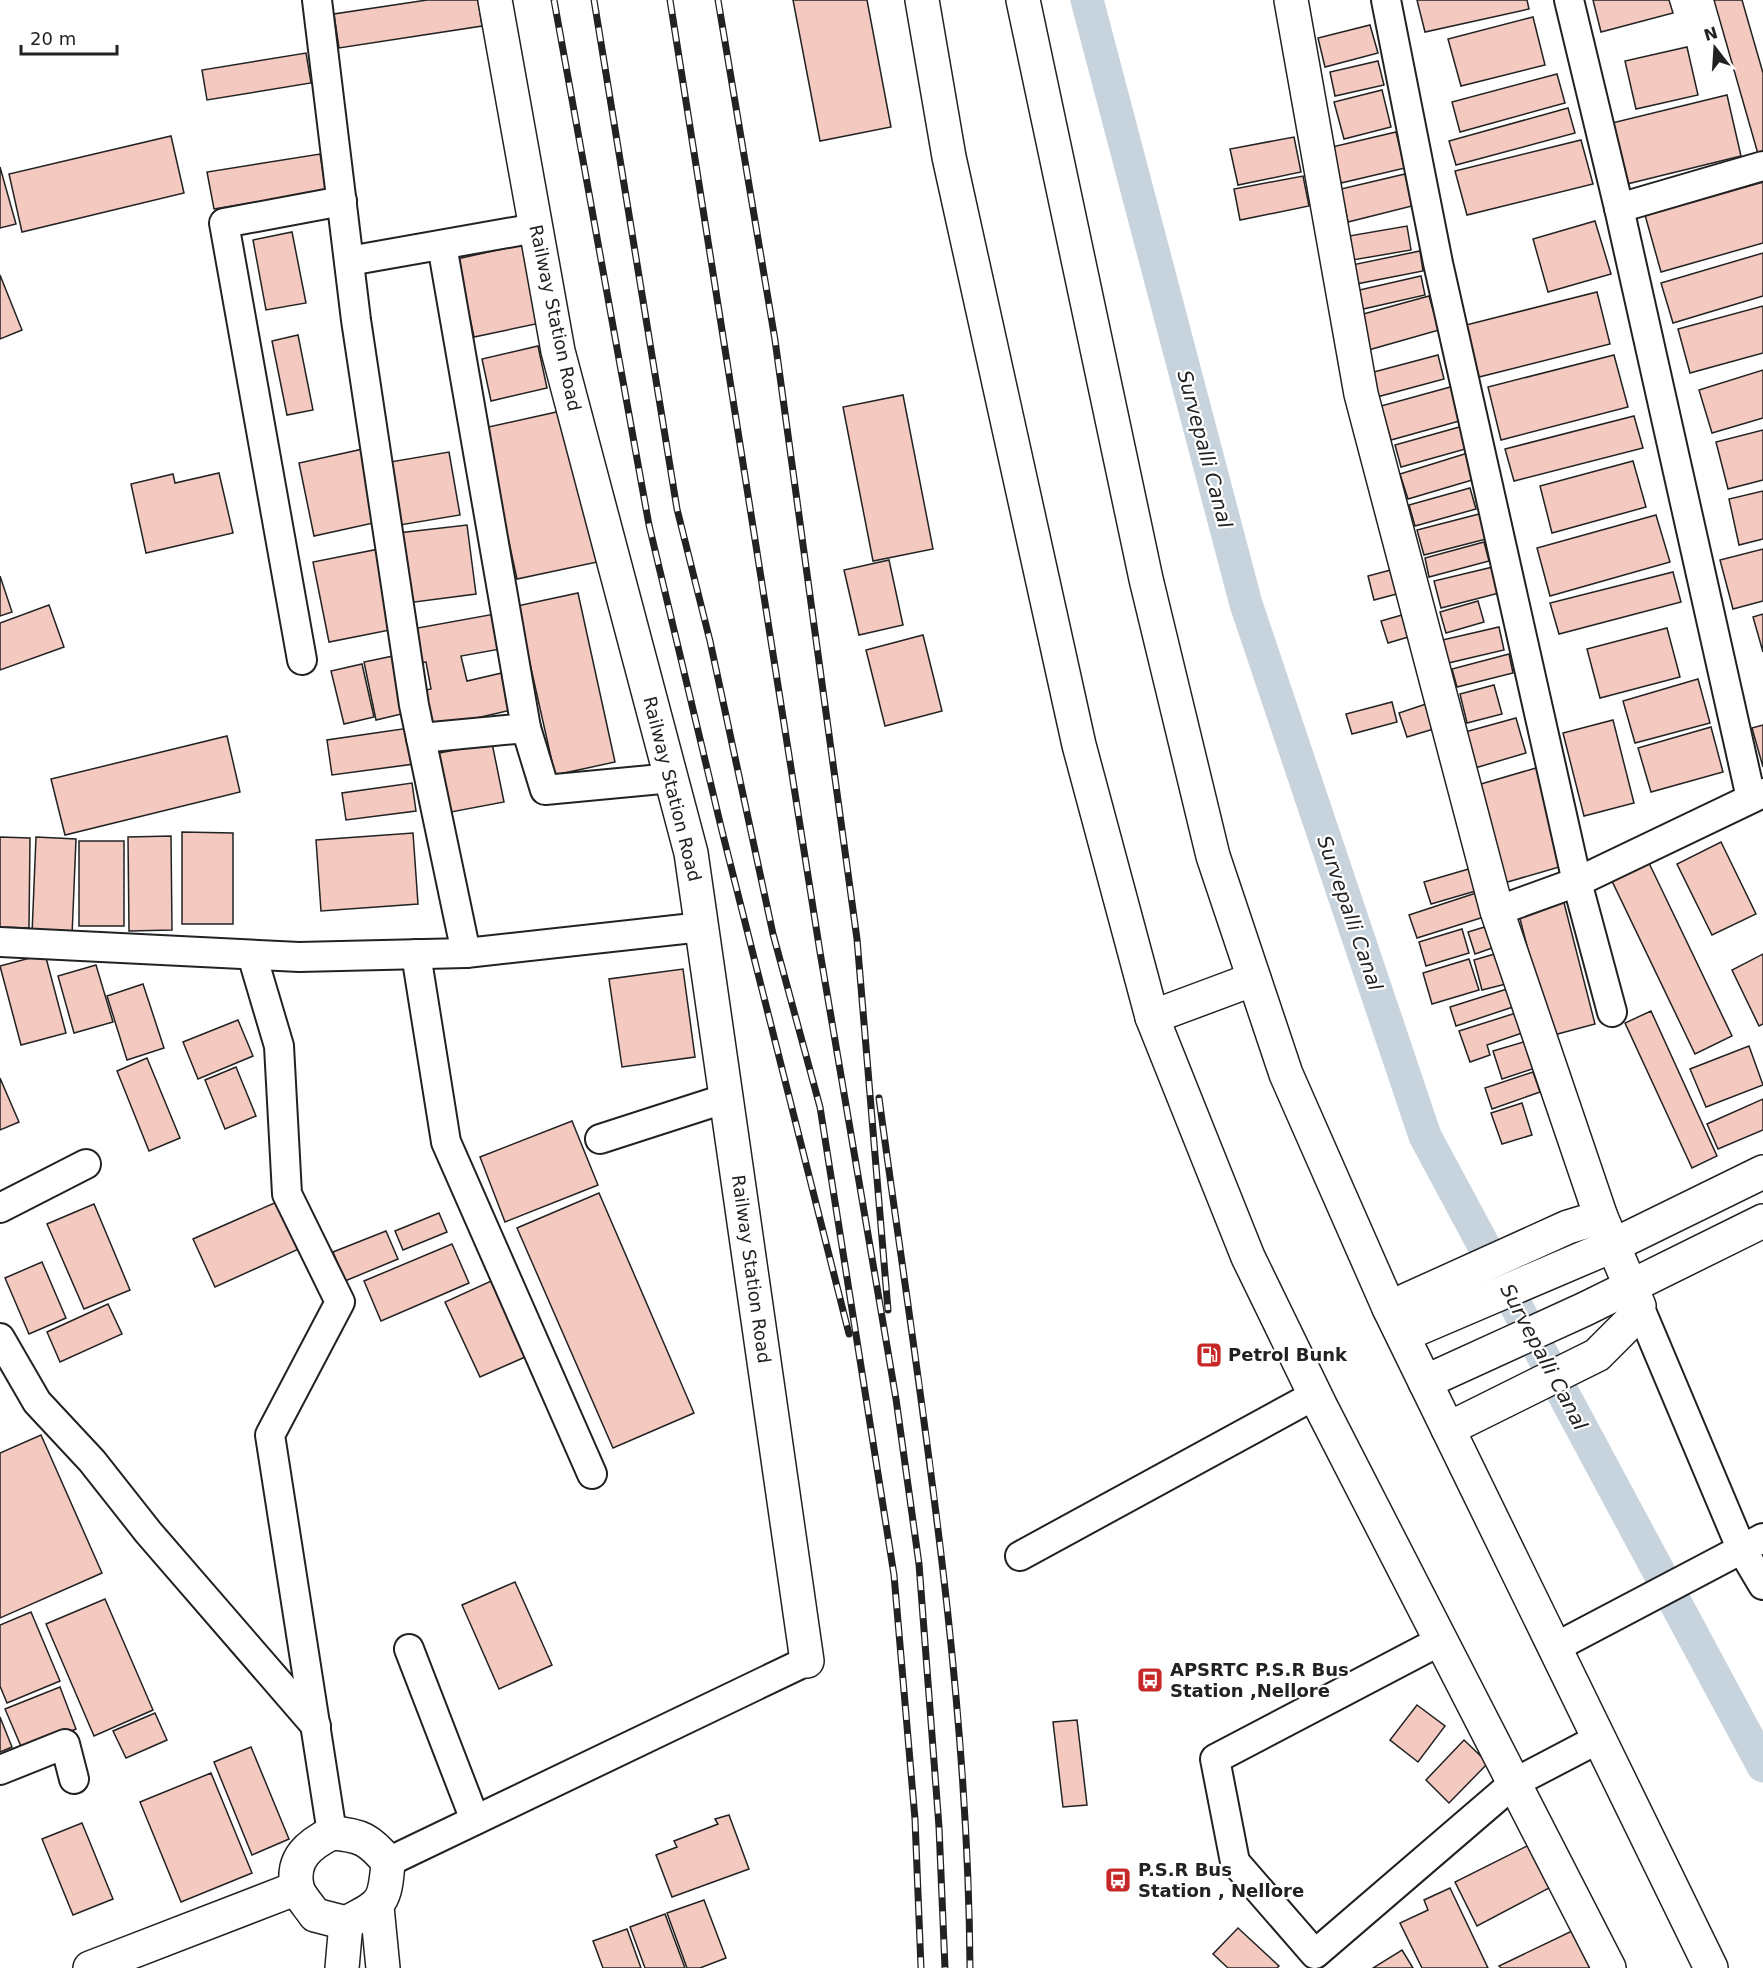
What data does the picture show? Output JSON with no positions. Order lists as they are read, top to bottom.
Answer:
{
  "streets": {
    "main road": ["Railway Station Road"]
  },
  "water": ["Survepalli Canal"],
  "places": {
    "fuel station": ["Petrol Bunk"],
    "bus stop": ["APSRTC P.S.R Bus Station ,Nellore", "P.S.R Bus Station , Nellore"]
  },
  "scale_bar": "20 m",
  "north": "top"
}
